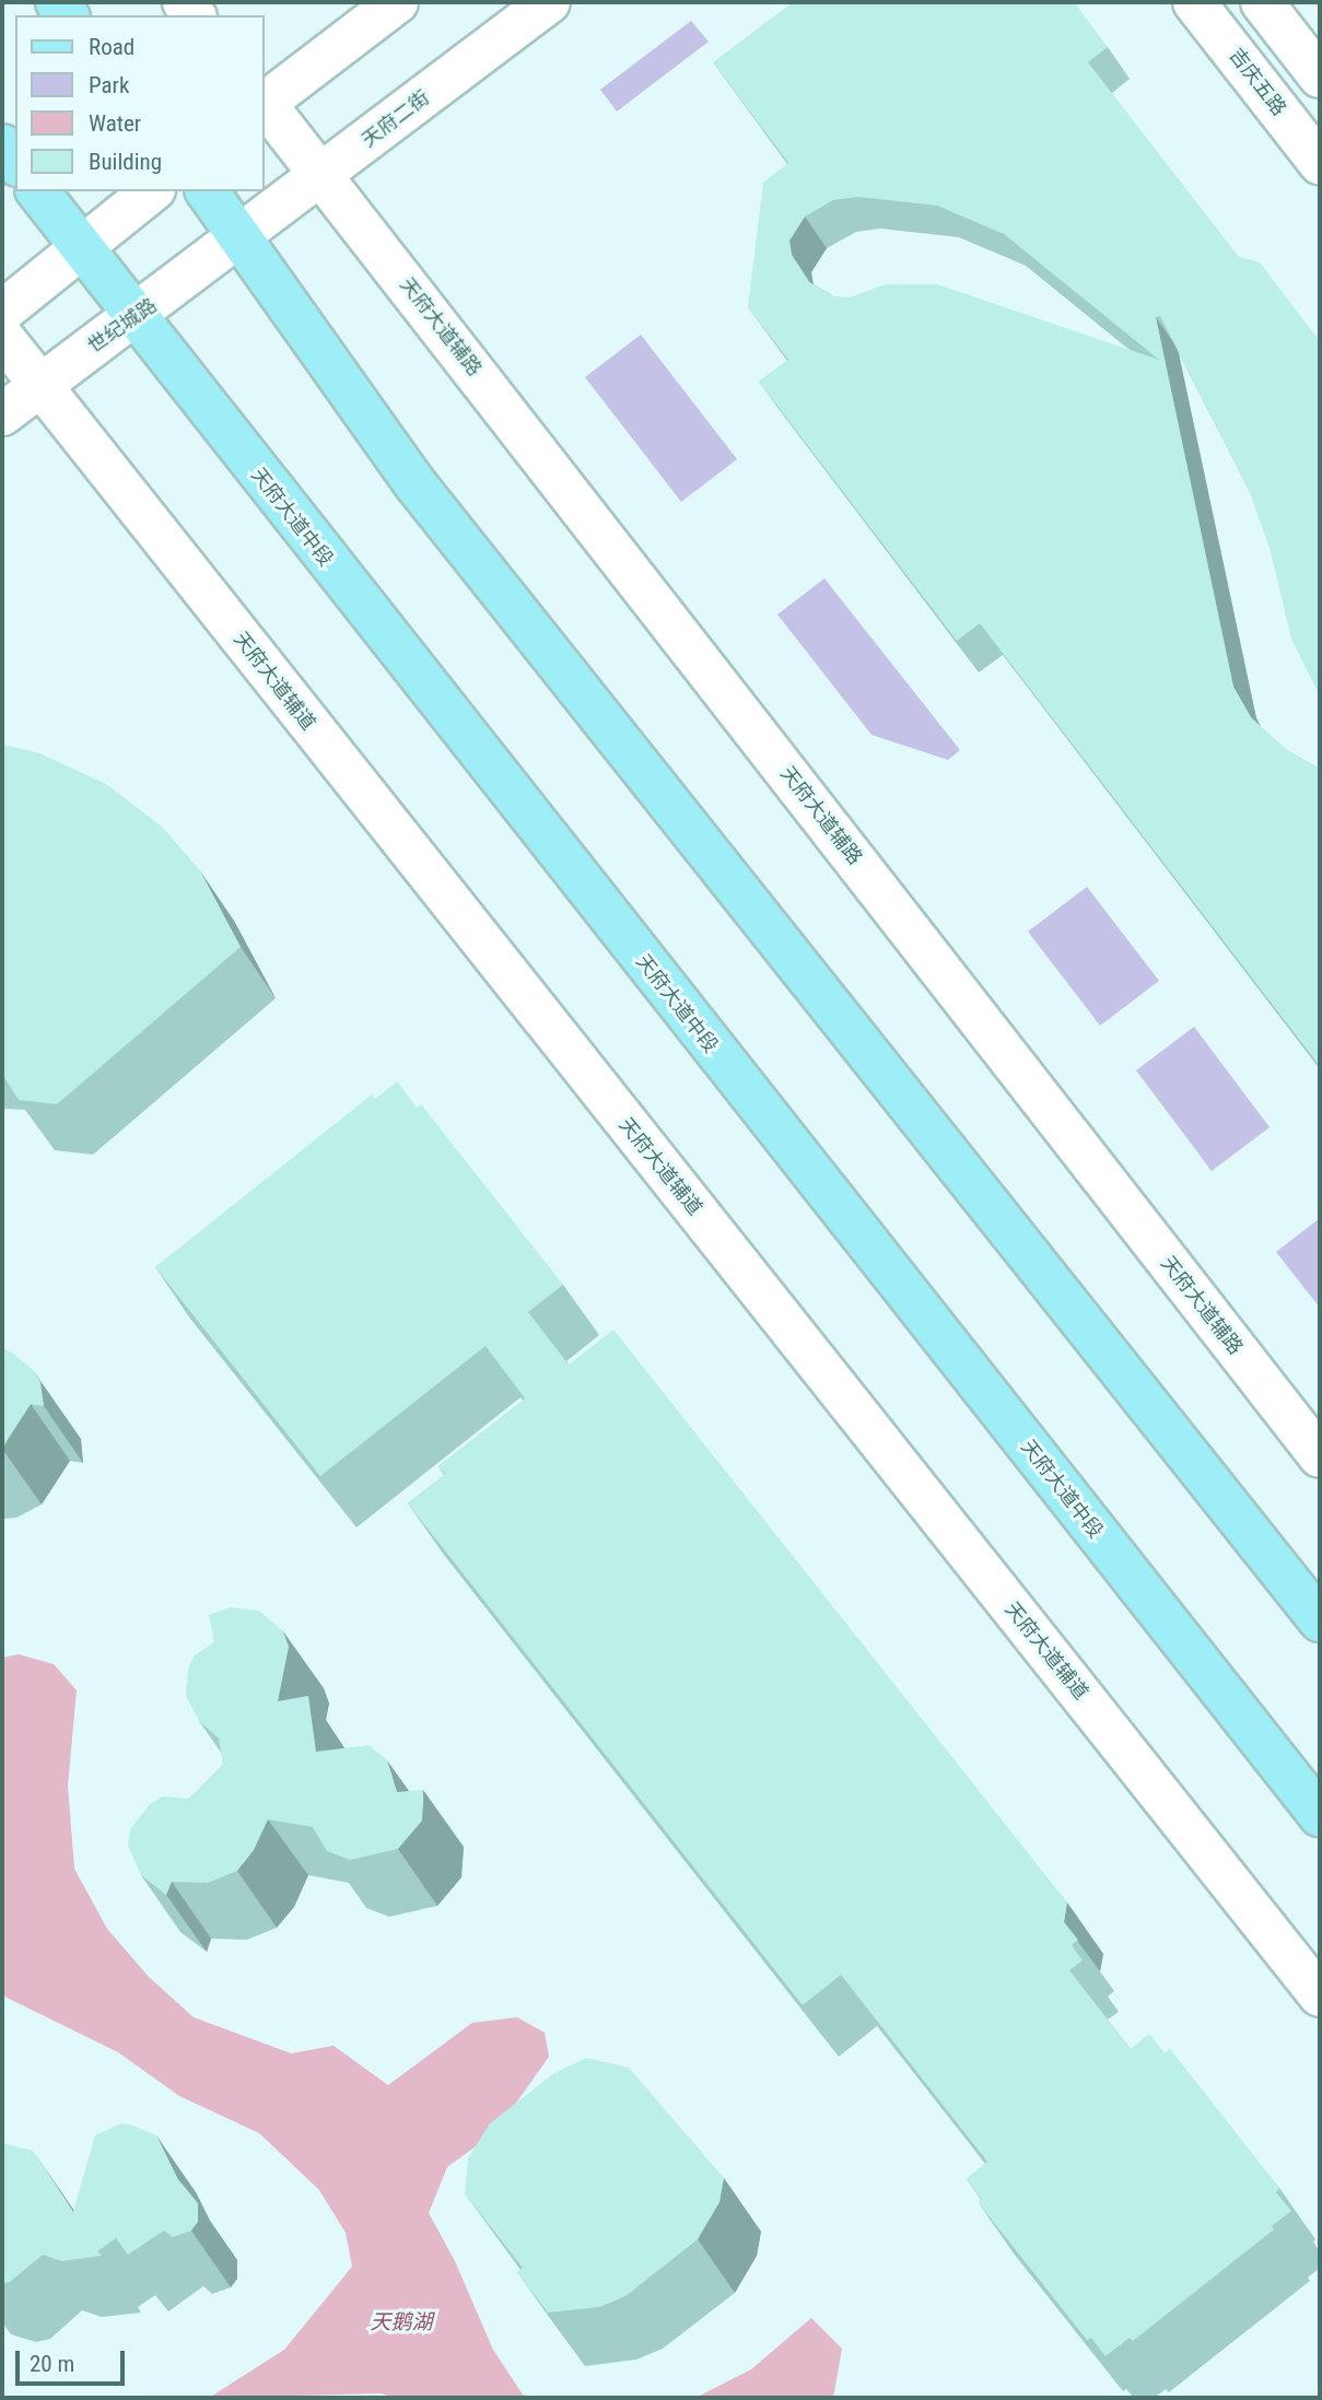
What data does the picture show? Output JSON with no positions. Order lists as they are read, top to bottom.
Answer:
{
  "streets": {
    "main road": ["天府大道中段"],
    "street": [
      "吉庆五路",
      "天府二街",
      "世纪城路",
      "天府大道辅路",
      "天府大道辅道"
    ]
  },
  "crossings": [
    ["天府二街", "世纪城路"],
    ["天府二街", "天府大道辅路"],
    ["世纪城路", "天府大道中段"],
    ["世纪城路", "天府大道辅道"]
  ],
  "water": ["天鹅湖"],
  "legend": [
    "Road",
    "Park",
    "Water",
    "Building"
  ],
  "scale_bar": "20 m"
}
